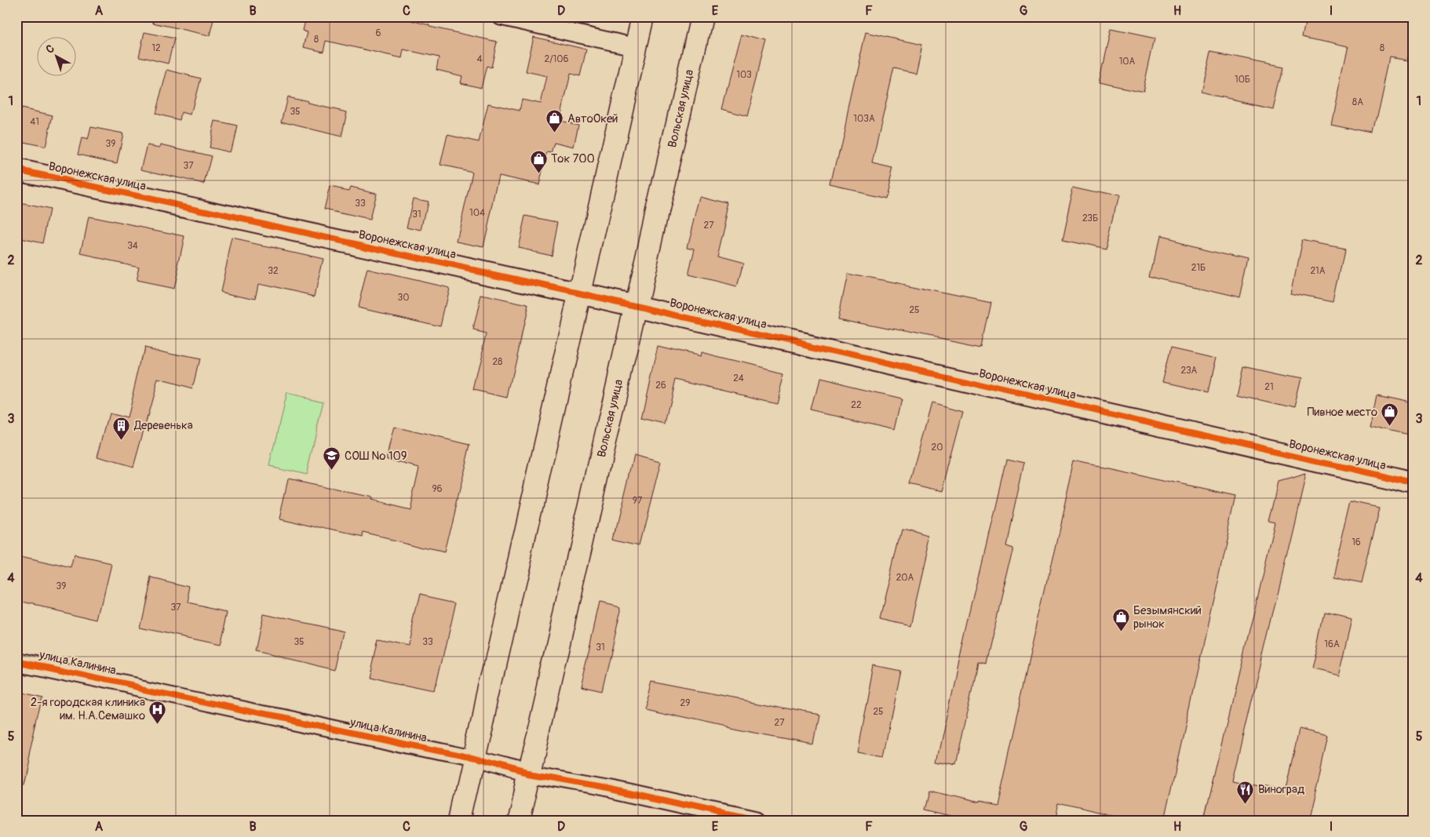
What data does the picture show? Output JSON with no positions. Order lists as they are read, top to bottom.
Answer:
{
  "streets": {
    "main road": ["Вольская улица"],
    "street": ["Воронежская улица", "улица Калинина"]
  },
  "crossings": [
    ["Вольская улица", "Воронежская улица"],
    ["Вольская улица", "улица Калинина"]
  ],
  "places": {
    "shop": [
      "АвтоОкей",
      "Ток 700",
      "Пивное место",
      "Безымянский рынок"
    ],
    "building": ["Деревенька"],
    "school or university": ["СОШ № 109"],
    "hospital": ["2-я городская клиника им. Н.А.Семашко"],
    "restaurant": ["Виноград"]
  },
  "house_numbers": [
    "6",
    "8",
    "12",
    "8",
    "4",
    "2/106",
    "10А",
    "103",
    "10Б",
    "8А",
    "35",
    "103А",
    "41",
    "39",
    "37",
    "33",
    "104",
    "31",
    "23Б",
    "27",
    "34",
    "21Б",
    "32",
    "21А",
    "30",
    "25",
    "28",
    "23А",
    "24",
    "26",
    "21",
    "22",
    "20",
    "96",
    "97",
    "16",
    "20А",
    "39",
    "37",
    "35",
    "33",
    "16А",
    "31",
    "29",
    "25",
    "27"
  ],
  "north": "top left",
  "grid": {
    "columns": [
      "A",
      "B",
      "C",
      "D",
      "E",
      "F",
      "G",
      "H",
      "I"
    ],
    "rows": [
      "1",
      "2",
      "3",
      "4",
      "5"
    ]
  }
}
